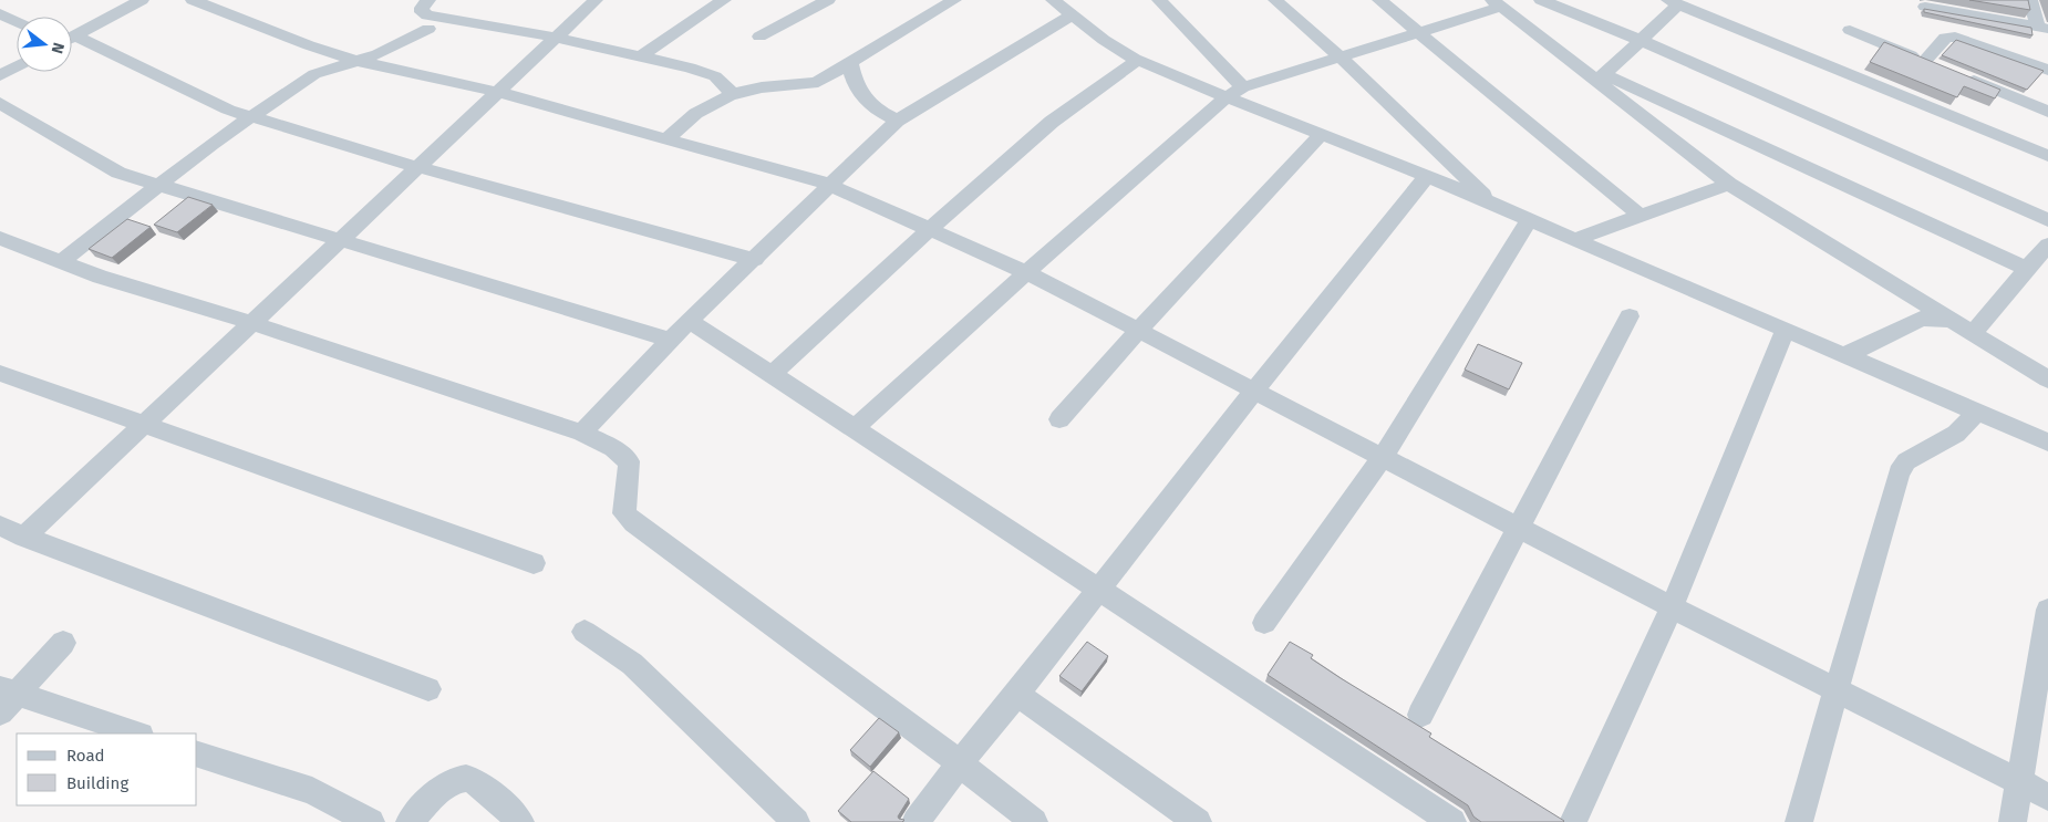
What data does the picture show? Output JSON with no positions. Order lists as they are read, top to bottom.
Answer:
{
  "legend": ["Road", "Building"],
  "north": "right"
}
